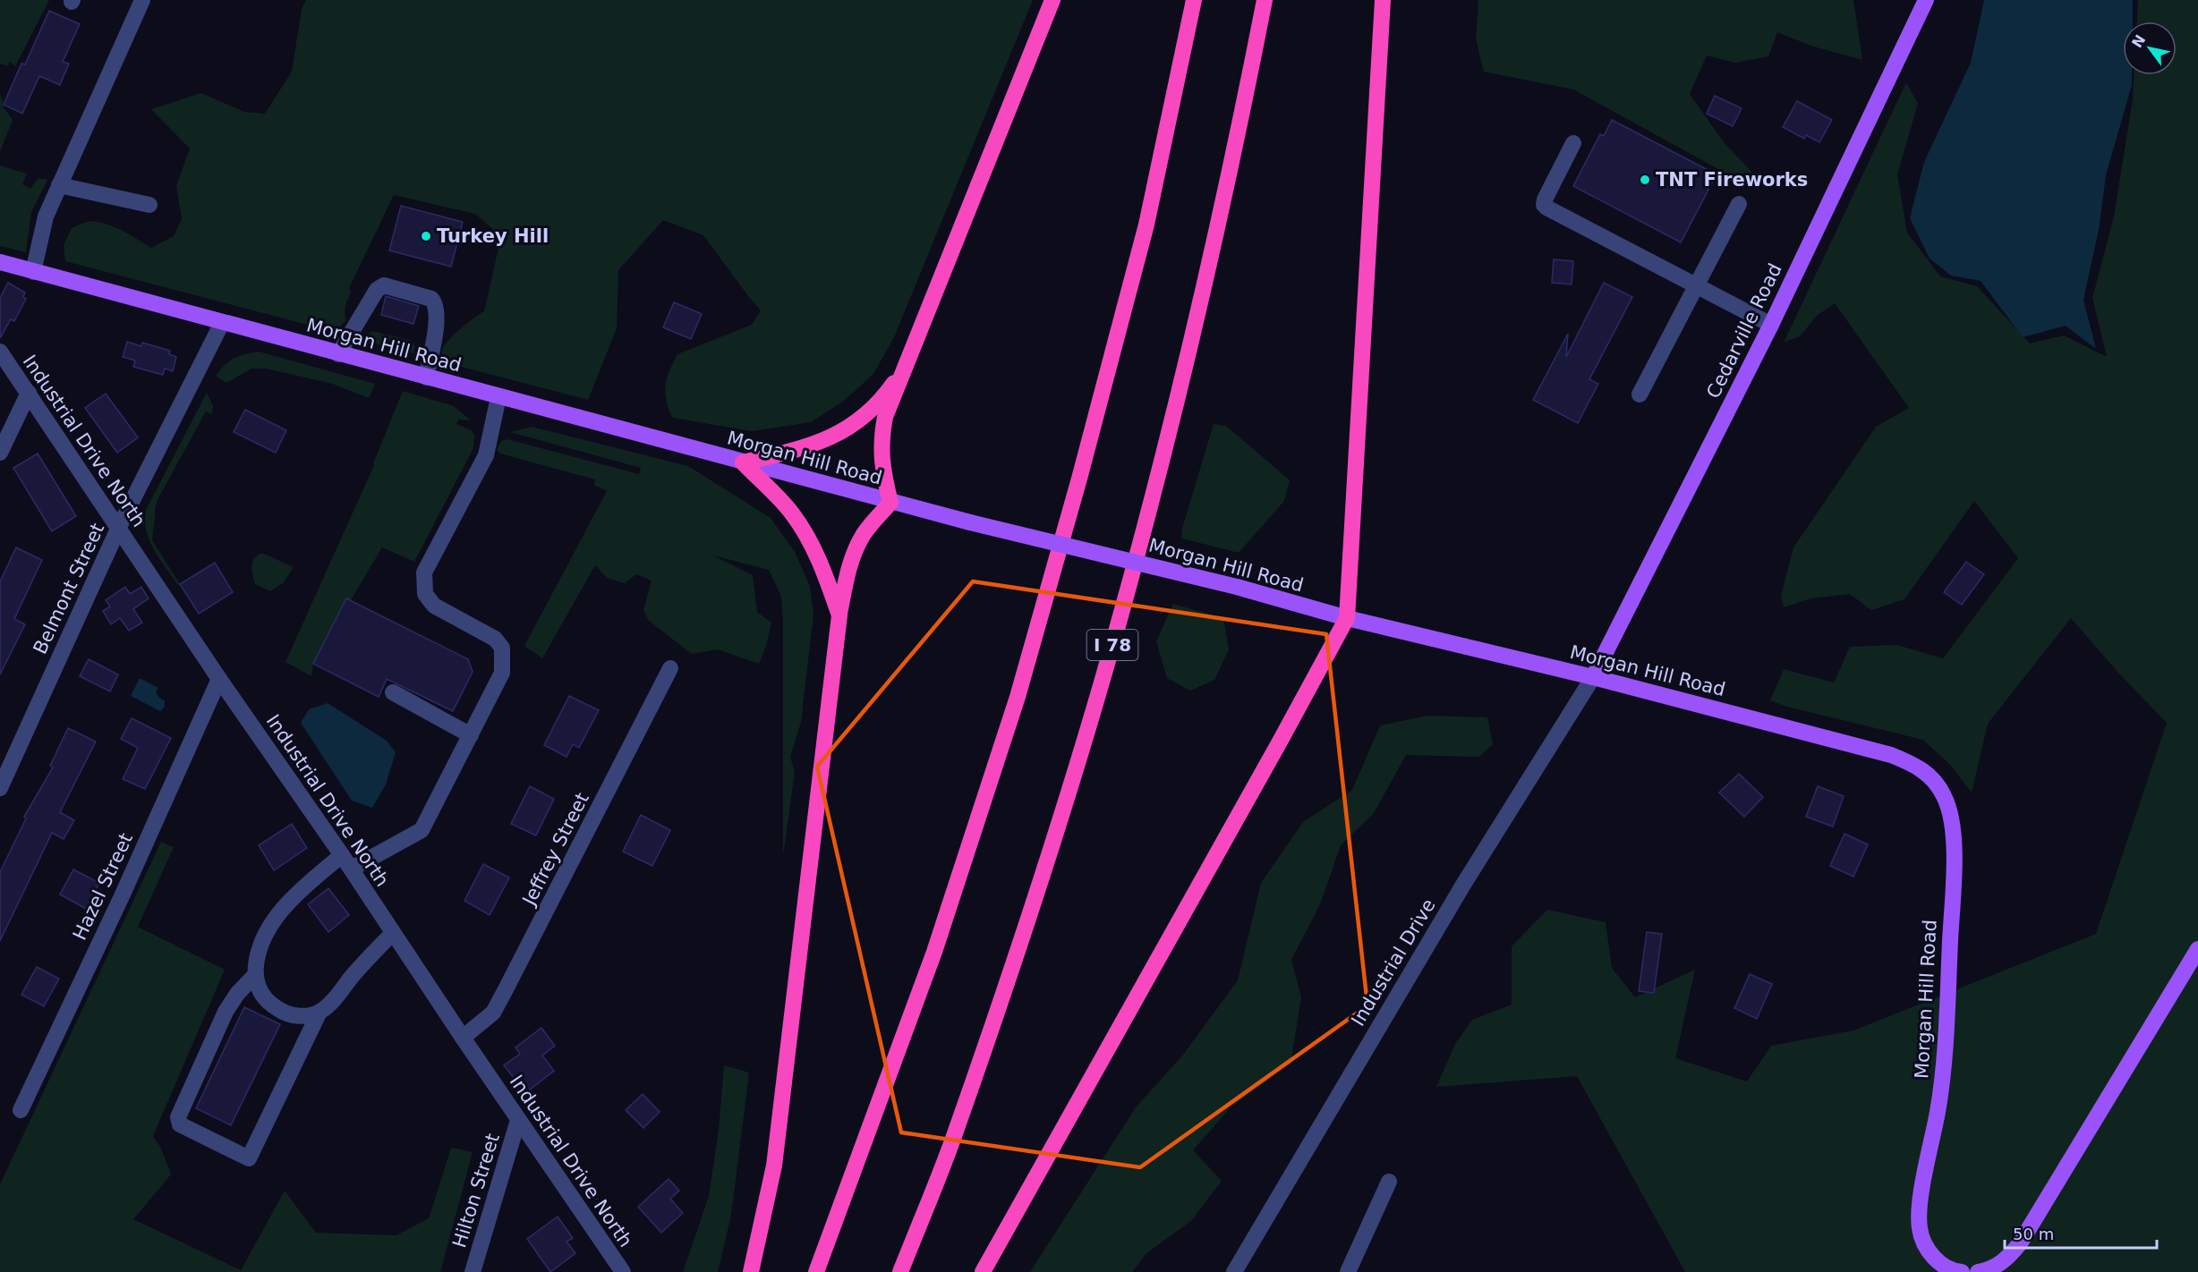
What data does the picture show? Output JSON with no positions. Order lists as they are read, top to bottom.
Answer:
{
  "streets": {
    "highway": ["I 78"],
    "main road": ["Cedarville Road", "Morgan Hill Road"],
    "street": [
      "Industrial Drive North",
      "Belmont Street",
      "Jeffrey Street",
      "Hazel Street",
      "Industrial Drive",
      "Hilton Street"
    ]
  },
  "crossings": [
    ["Cedarville Road", "Morgan Hill Road"],
    ["Cedarville Road", "Industrial Drive"],
    ["Morgan Hill Road", "Belmont Street"],
    ["Morgan Hill Road", "Industrial Drive"],
    ["Industrial Drive North", "Belmont Street"],
    ["Industrial Drive North", "Jeffrey Street"],
    ["Industrial Drive North", "Hazel Street"],
    ["Industrial Drive North", "Hilton Street"]
  ],
  "places": ["TNT Fireworks", "Turkey Hill"],
  "scale_bar": "50 m",
  "north": "top left"
}
